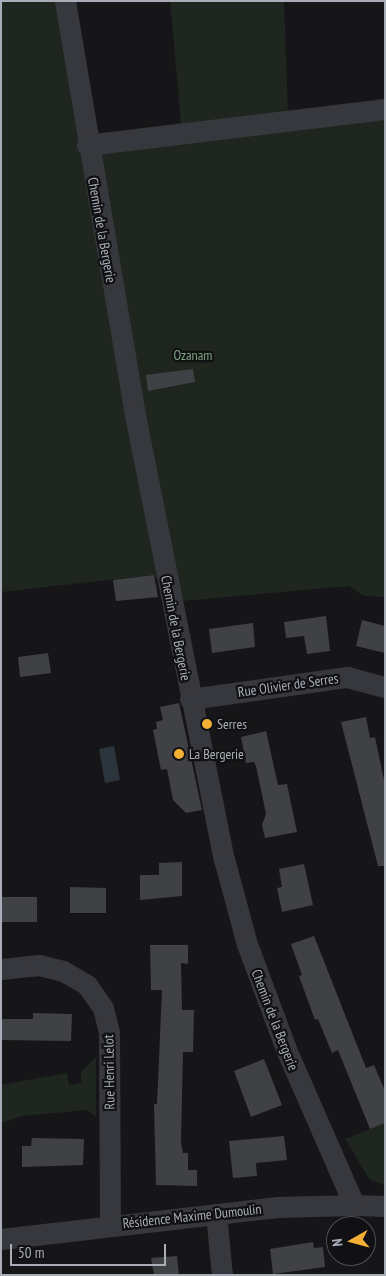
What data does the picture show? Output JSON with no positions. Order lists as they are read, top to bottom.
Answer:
{
  "streets": {
    "street": [
      "Chemin de la Bergerie",
      "Rue Olivier de Serres",
      "Rue Henri Lelot",
      "Résidence Maxime Dumoulin"
    ]
  },
  "crossings": [
    ["Chemin de la Bergerie", "Rue Olivier de Serres"],
    ["Chemin de la Bergerie", "Résidence Maxime Dumoulin"],
    ["Rue Henri Lelot", "Résidence Maxime Dumoulin"]
  ],
  "parks": ["Ozanam"],
  "places": ["Serres", "La Bergerie"],
  "scale_bar": "50 m",
  "north": "left"
}
